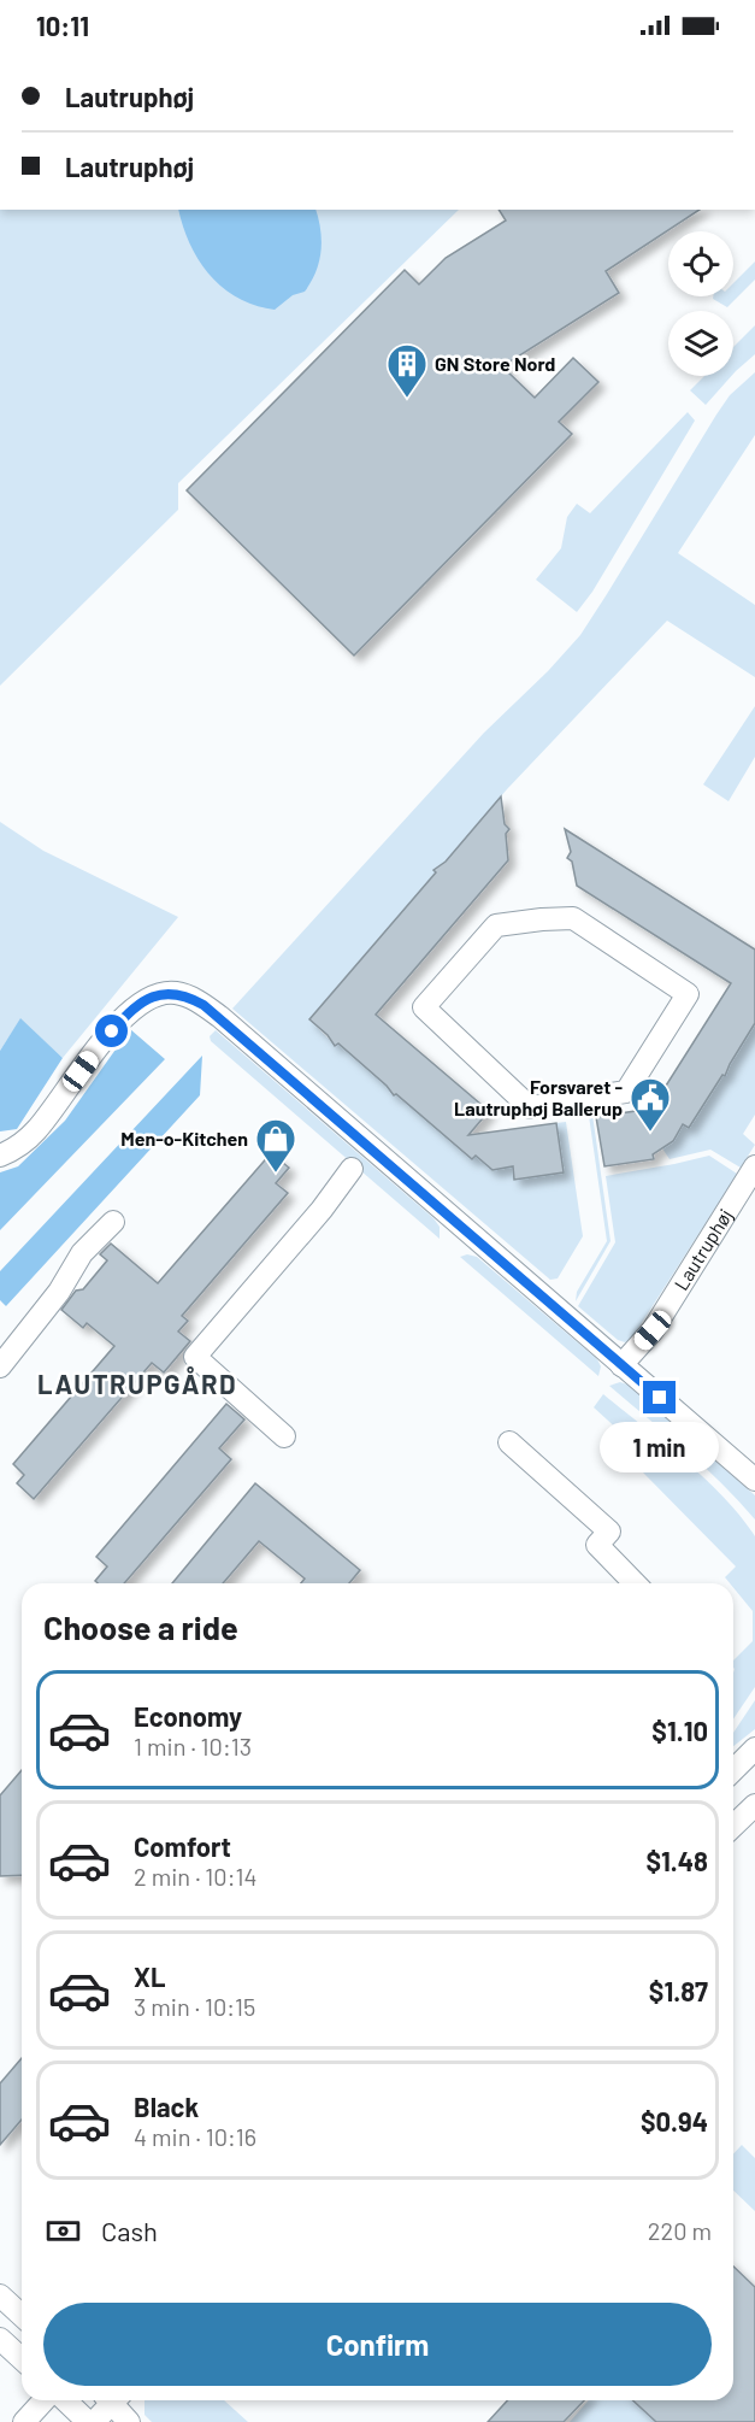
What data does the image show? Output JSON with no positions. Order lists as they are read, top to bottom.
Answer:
{
  "streets": {
    "street": ["Lautruphøj"]
  },
  "districts": ["LAUTRUPGÅRD"],
  "places": {
    "building": ["GN Store Nord"],
    "public building": ["Forsvaret - Lautruphøj Ballerup"],
    "shop": ["Men-o-Kitchen"]
  },
  "page": {
    "status": "10:11",
    "banner": ["Lautruphøj", "Lautruphøj"],
    "bubble": "1 min",
    "heading": "Choose a ride",
    "list": [
      {
        "name": "Economy",
        "note": "1 min · 10:13",
        "value": "$1.10"
      },
      {
        "name": "Comfort",
        "note": "2 min · 10:14",
        "value": "$1.48"
      },
      {
        "name": "XL",
        "note": "3 min · 10:15",
        "value": "$1.87"
      },
      {
        "name": "Black",
        "note": "4 min · 10:16",
        "value": "$0.94"
      }
    ],
    "pay": ["Cash", "220 m"],
    "buttons": "Confirm"
  }
}
